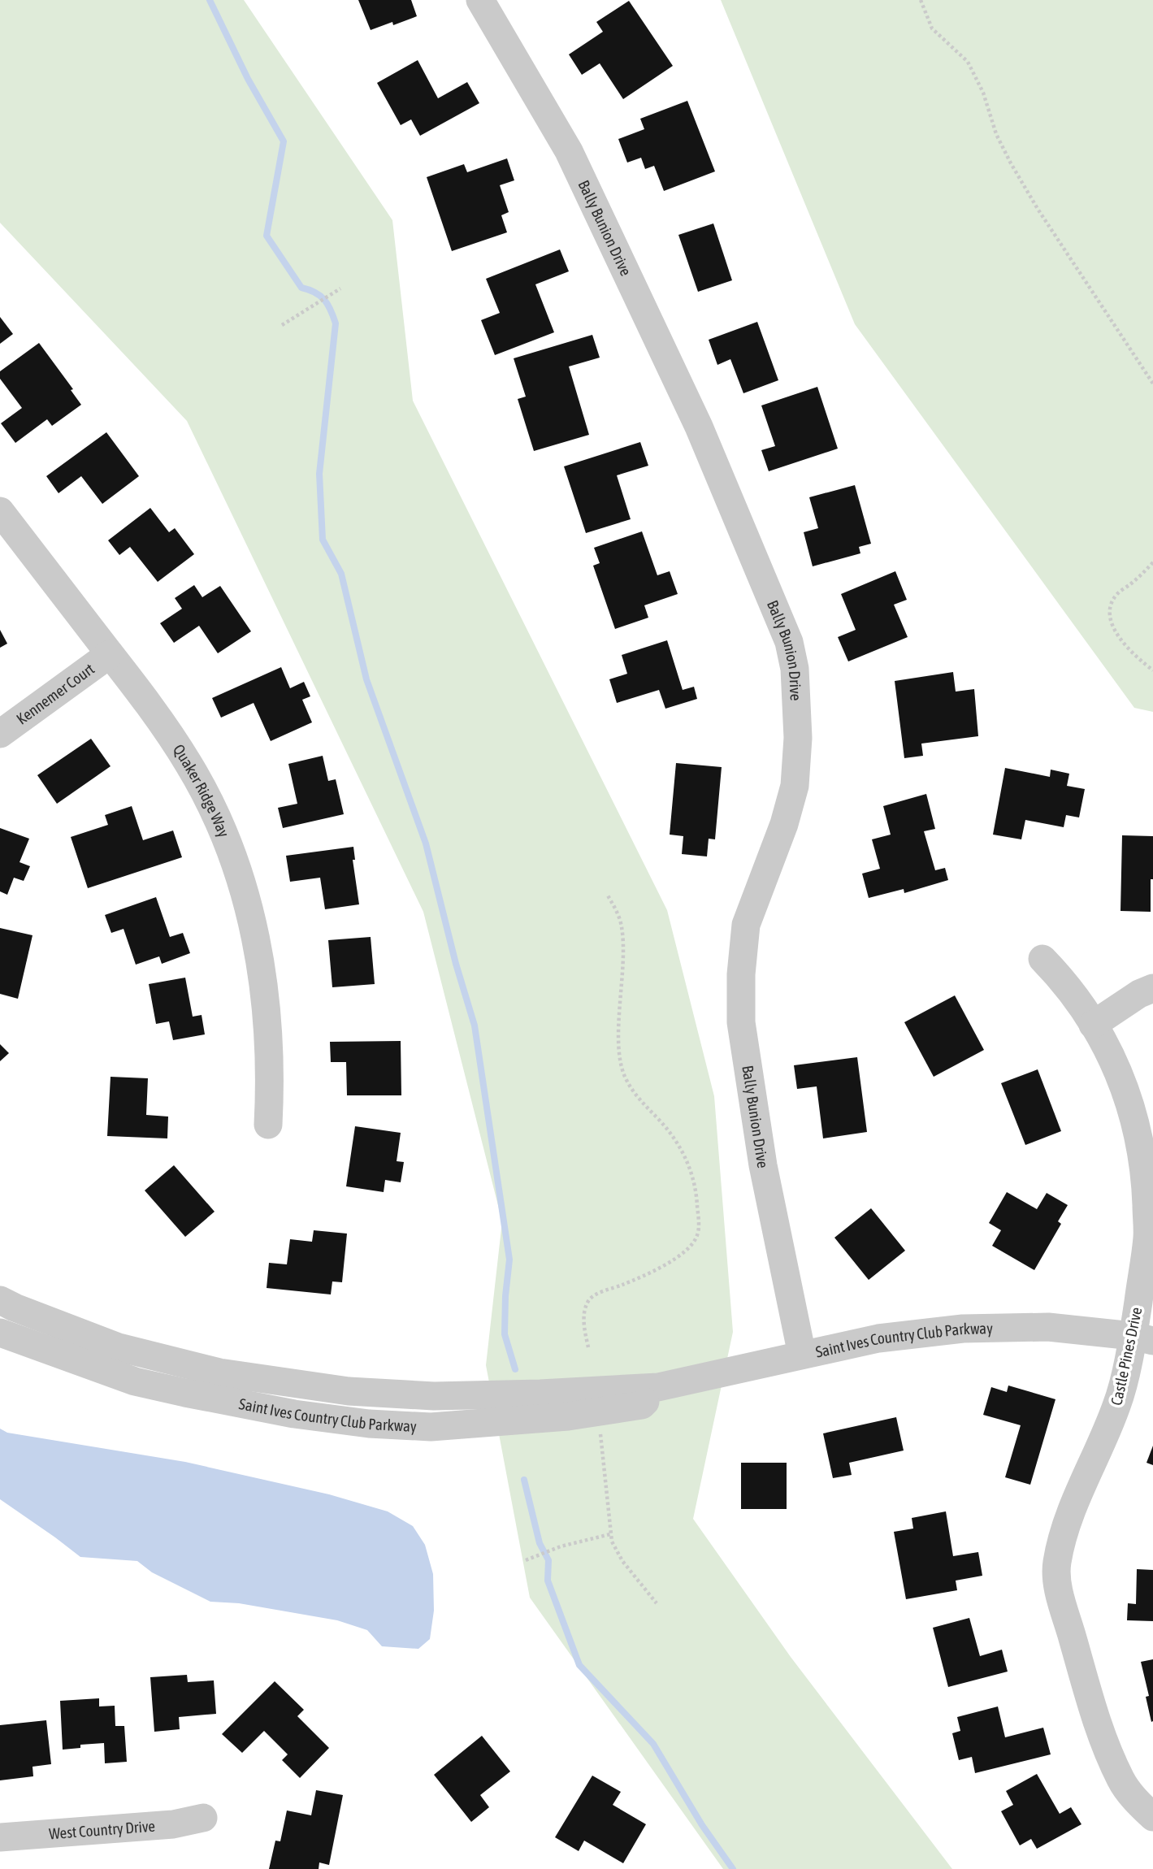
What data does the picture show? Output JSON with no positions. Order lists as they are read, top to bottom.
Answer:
{
  "streets": {
    "street": [
      "Bally Bunion Drive",
      "Kennemer Court",
      "Quaker Ridge Way",
      "Saint Ives Country Club Parkway",
      "Castle Pines Drive",
      "West Country Drive"
    ]
  },
  "crossings": [
    ["Bally Bunion Drive", "Saint Ives Country Club Parkway"],
    ["Kennemer Court", "Quaker Ridge Way"],
    ["Saint Ives Country Club Parkway", "Castle Pines Drive"]
  ]
}
